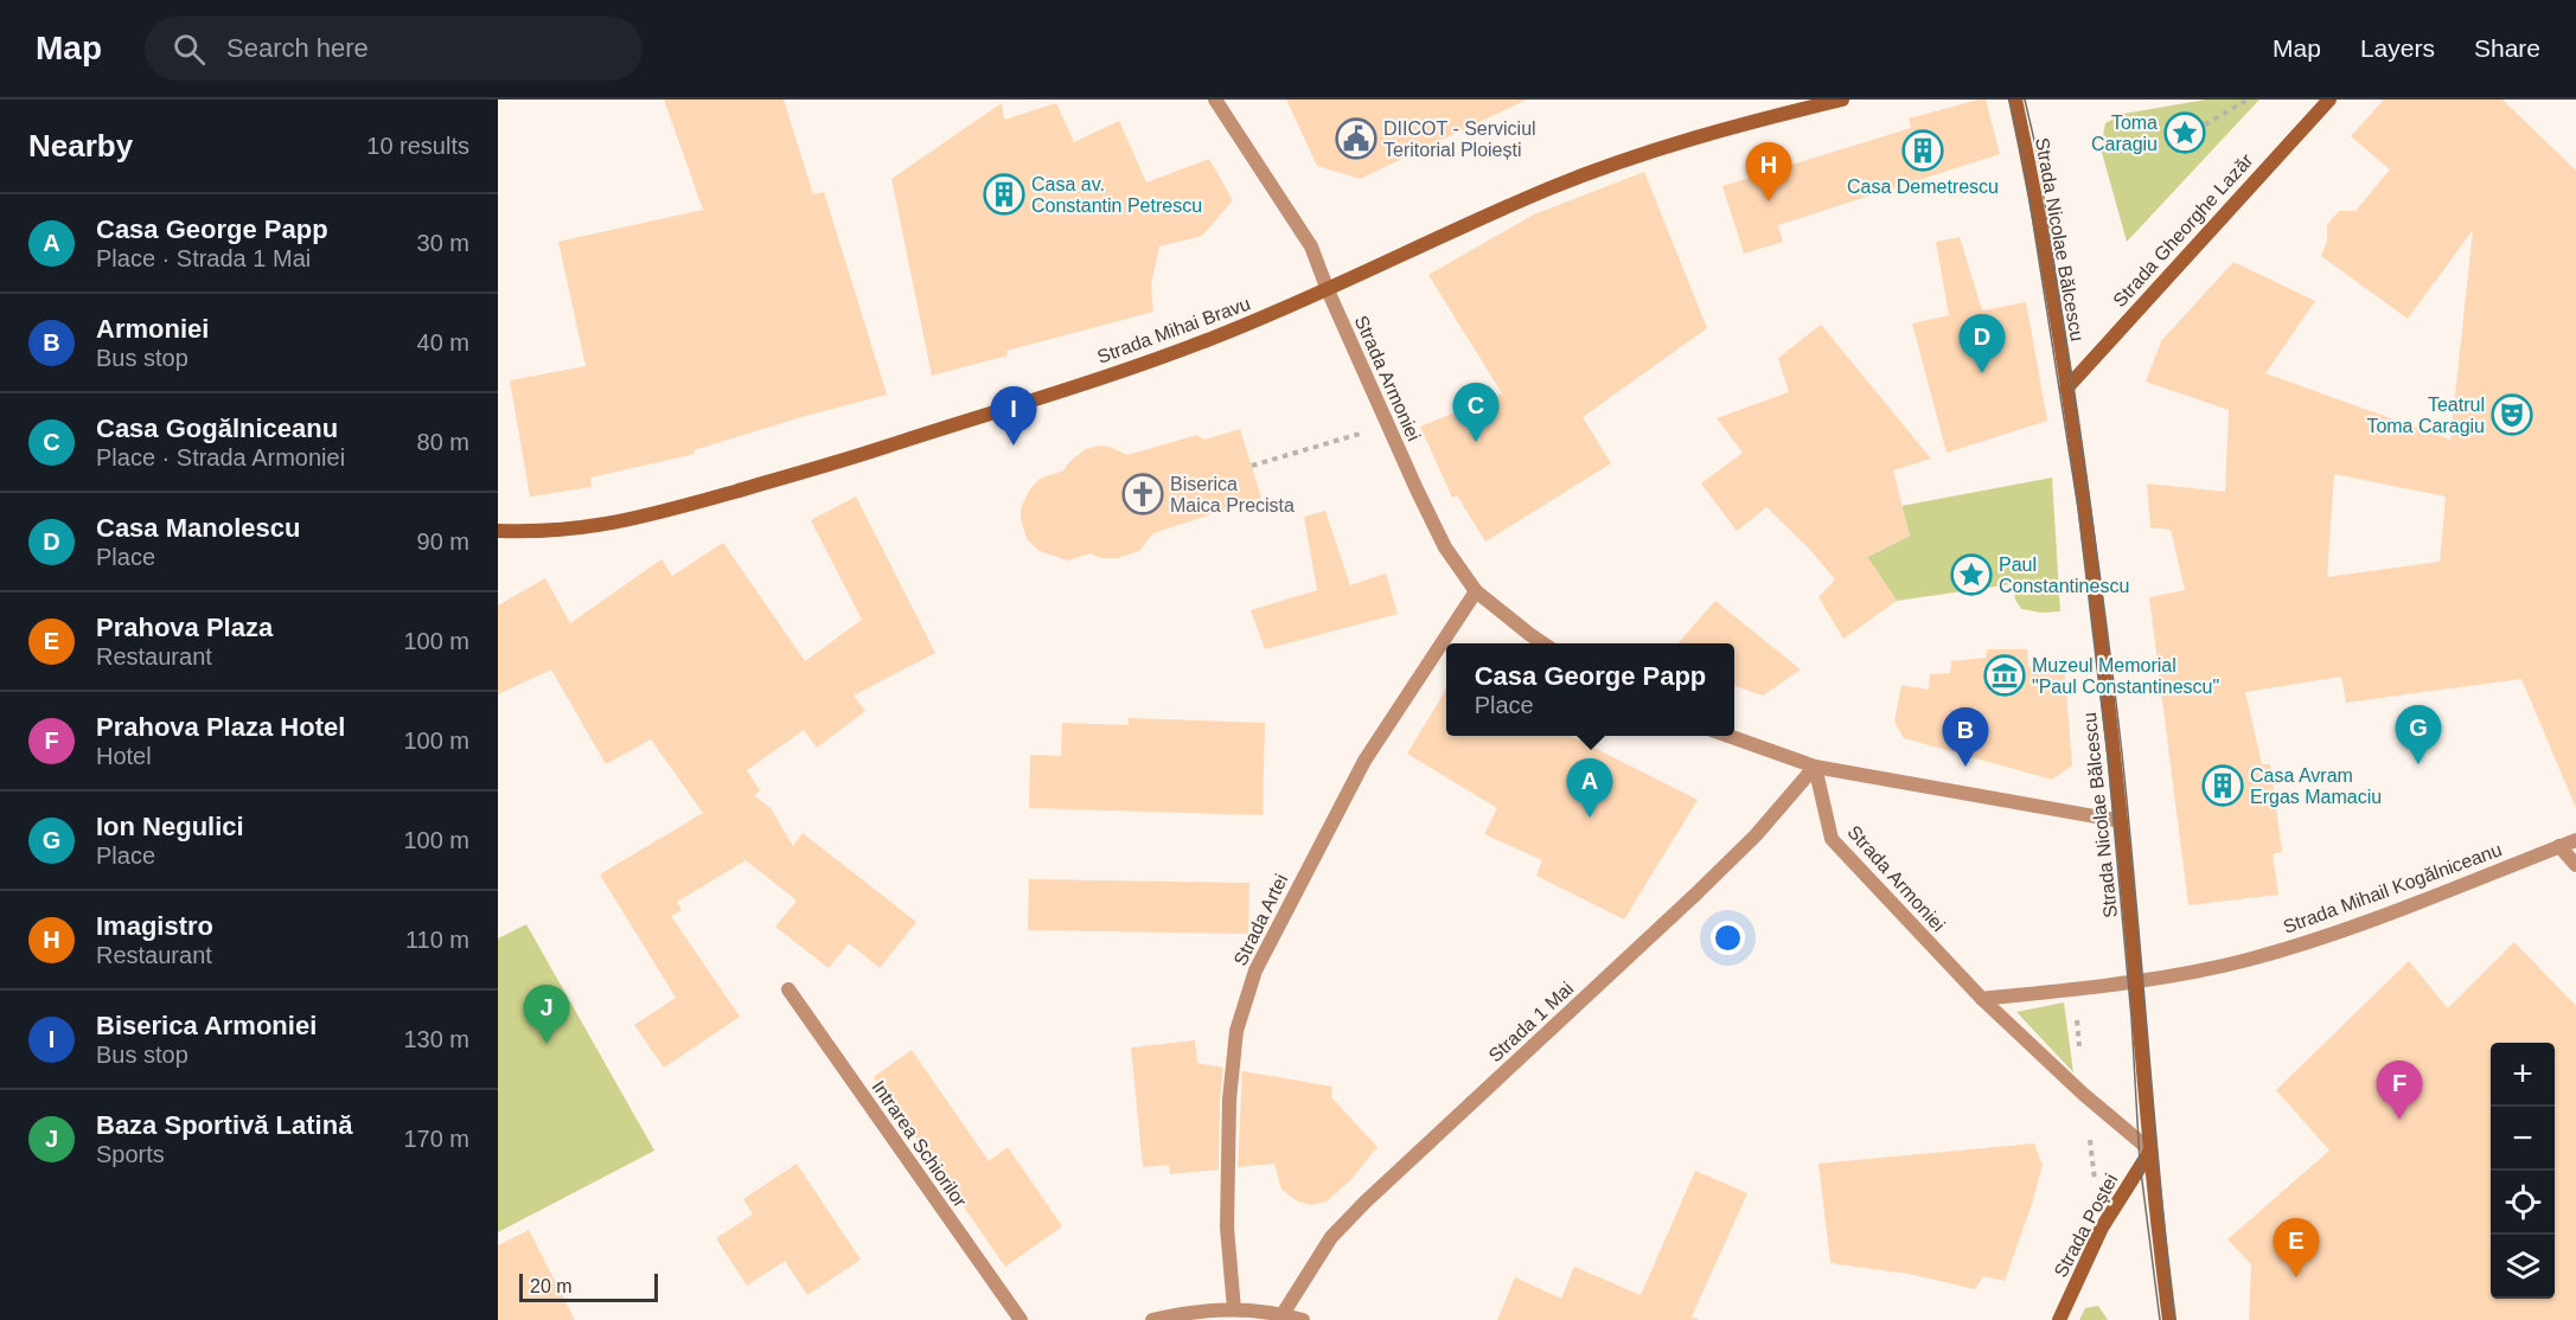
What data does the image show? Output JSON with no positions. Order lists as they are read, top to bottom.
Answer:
{
  "streets": {
    "main road": [
      "Strada Gheorghe Lazăr",
      "Strada Nicolae Bălcescu",
      "Strada Mihai Bravu",
      "Strada Poștei"
    ],
    "street": [
      "Strada Armoniei",
      "Strada Mihail Kogălniceanu",
      "Strada Artei",
      "Strada 1 Mai",
      "Intrarea Schiorilor"
    ]
  },
  "crossings": [
    ["Strada Gheorghe Lazăr", "Strada Nicolae Bălcescu"],
    ["Strada Nicolae Bălcescu", "Strada Armoniei"],
    ["Strada Nicolae Bălcescu", "Strada Mihail Kogălniceanu"],
    ["Strada Nicolae Bălcescu", "Strada Poștei"],
    ["Strada Mihai Bravu", "Strada Armoniei"],
    ["Strada Armoniei", "Strada Artei"],
    ["Strada Armoniei", "Strada 1 Mai"],
    ["Strada Armoniei", "Strada Poștei"]
  ],
  "places": {
    "place": ["Toma Caragiu", "Paul Constantinescu"],
    "public building": ["DIICOT - Serviciul Teritorial Ploiești"],
    "building": ["Casa Demetrescu", "Casa av. Constantin Petrescu", "Casa Avram Ergas Mamaciu"],
    "theatre": ["Teatrul Toma Caragiu"],
    "church": ["Biserica Maica Precista"],
    "museum": ["Muzeul Memorial \"Paul Constantinescu\""]
  },
  "scale_bar": "20 m",
  "page": {
    "header": "Map",
    "search": "Search here",
    "nav": ["Map", "Layers", "Share"],
    "heading": ["Nearby", "10 results"],
    "pins": [
      "H",
      "D",
      "C",
      "I",
      "G",
      "B",
      "A",
      "J",
      "F",
      "E"
    ],
    "list": [
      {
        "mark": "A",
        "name": "Casa George Papp",
        "note": "Place · Strada 1 Mai",
        "value": "30 m"
      },
      {
        "mark": "B",
        "name": "Armoniei",
        "note": "Bus stop",
        "value": "40 m"
      },
      {
        "mark": "C",
        "name": "Casa Gogălniceanu",
        "note": "Place · Strada Armoniei",
        "value": "80 m"
      },
      {
        "mark": "D",
        "name": "Casa Manolescu",
        "note": "Place",
        "value": "90 m"
      },
      {
        "mark": "E",
        "name": "Prahova Plaza",
        "note": "Restaurant",
        "value": "100 m"
      },
      {
        "mark": "F",
        "name": "Prahova Plaza Hotel",
        "note": "Hotel",
        "value": "100 m"
      },
      {
        "mark": "G",
        "name": "Ion Negulici",
        "note": "Place",
        "value": "100 m"
      },
      {
        "mark": "H",
        "name": "Imagistro",
        "note": "Restaurant",
        "value": "110 m"
      },
      {
        "mark": "I",
        "name": "Biserica Armoniei",
        "note": "Bus stop",
        "value": "130 m"
      },
      {
        "mark": "J",
        "name": "Baza Sportivă Latină",
        "note": "Sports",
        "value": "170 m"
      }
    ],
    "popup": ["Casa George Papp", "Place"],
    "map_buttons": ["+", "−"],
    "scale": "20 m"
  }
}
